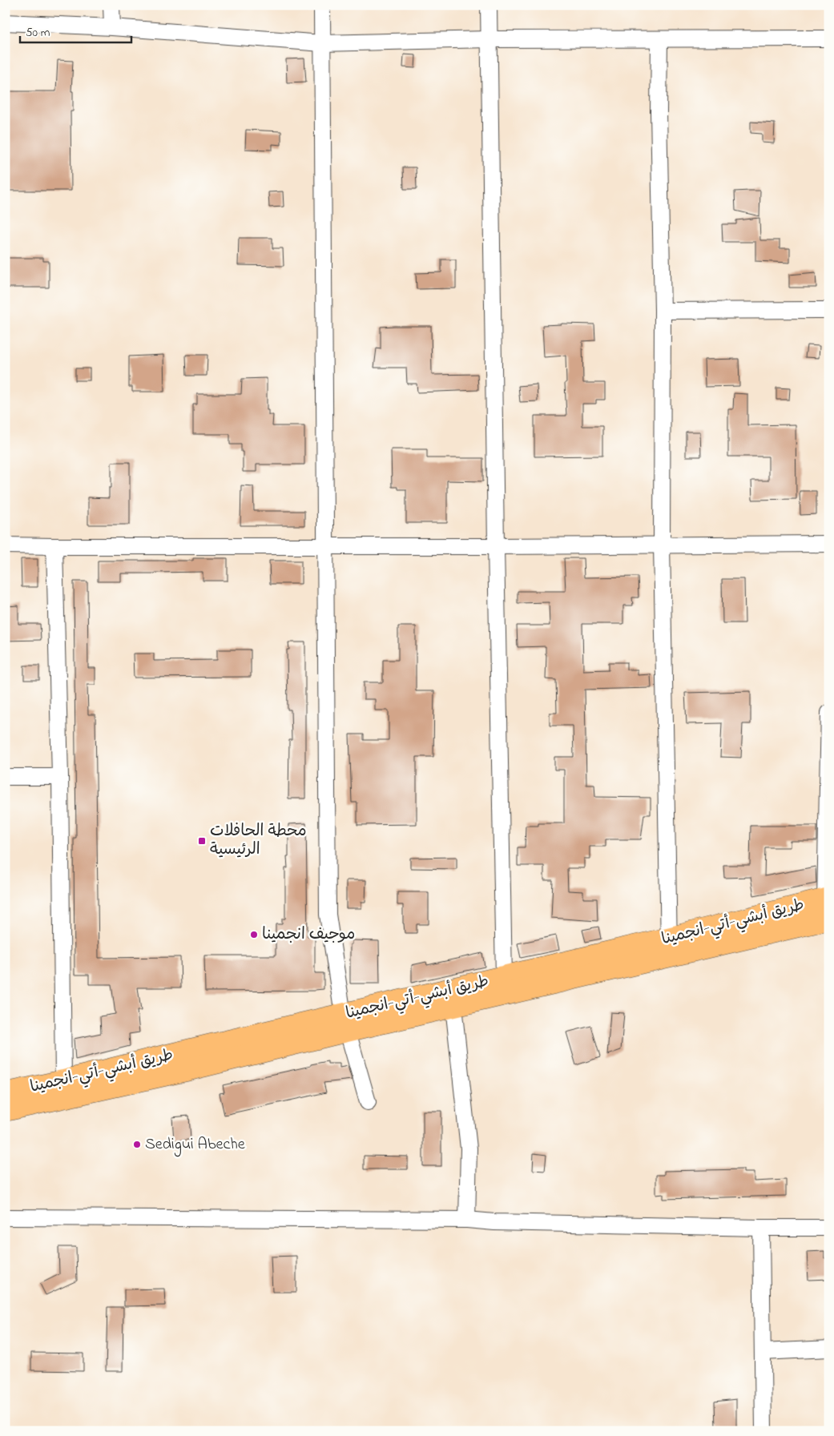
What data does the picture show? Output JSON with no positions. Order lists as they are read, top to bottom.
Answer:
{
  "streets": {
    "highway": ["طريق أبشي-أتي-انجمينا"]
  },
  "places": {
    "transit": ["محطة الحافلات الرئيسية"],
    "other": ["موجيف انجمينا", "Sedigui Abeche"]
  },
  "scale_bar": "50 m"
}
